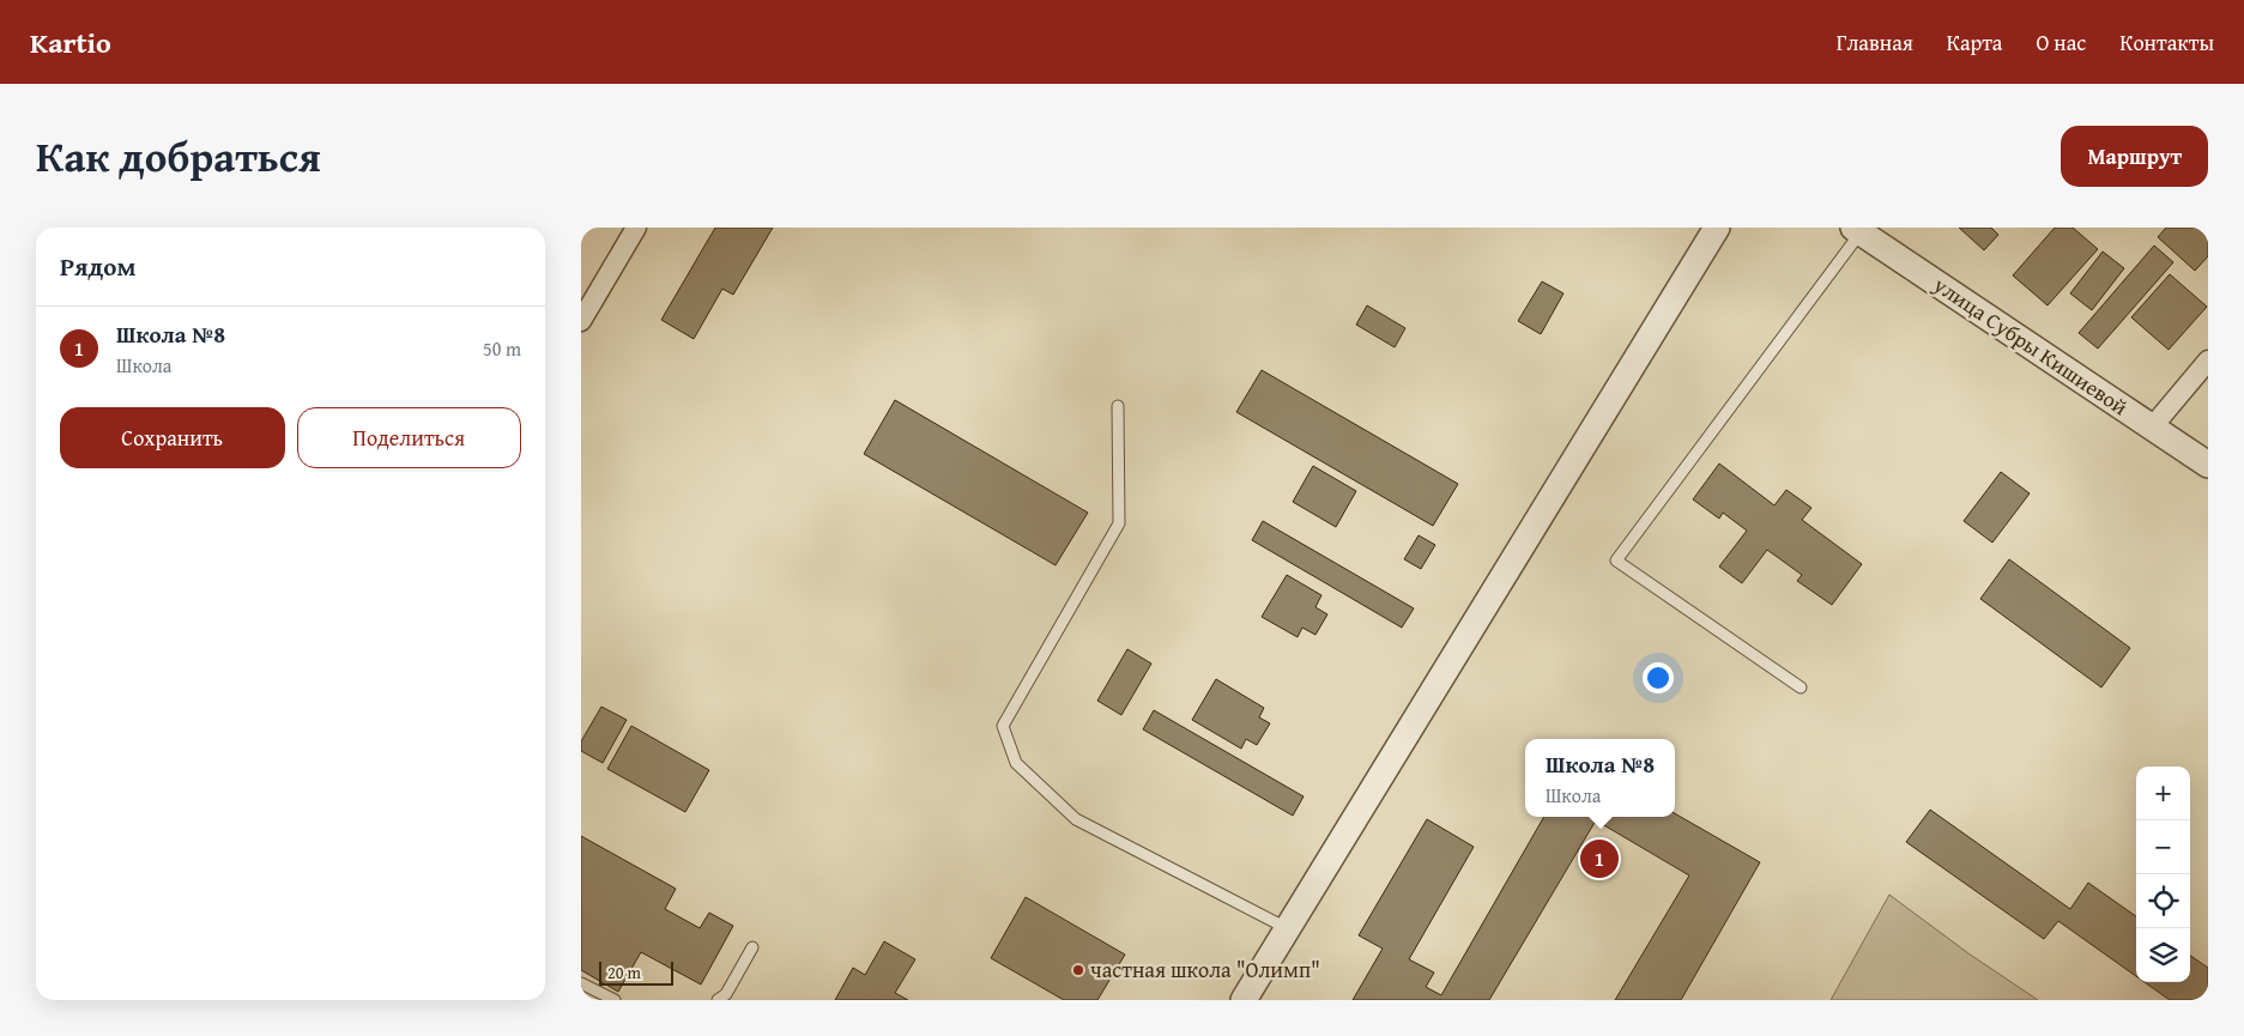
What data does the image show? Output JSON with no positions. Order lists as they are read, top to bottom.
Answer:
{
  "streets": {
    "street": ["улица Субры Кишиевой"]
  },
  "places": ["частная школа \"Олимп\""],
  "scale_bar": "20 m",
  "page": {
    "header": "Kartio",
    "nav": [
      "Главная",
      "Карта",
      "О нас",
      "Контакты"
    ],
    "title": "Как добраться",
    "buttons": [
      "Маршрут",
      ["Сохранить", "Поделиться"]
    ],
    "heading": "Рядом",
    "list": [
      {
        "mark": "1",
        "name": "Школа №8",
        "note": "Школа",
        "value": "50 m"
      }
    ],
    "popup": ["Школа №8", "Школа"],
    "map_buttons": ["+", "−"],
    "pins": "1",
    "scale": "20 m"
  }
}
